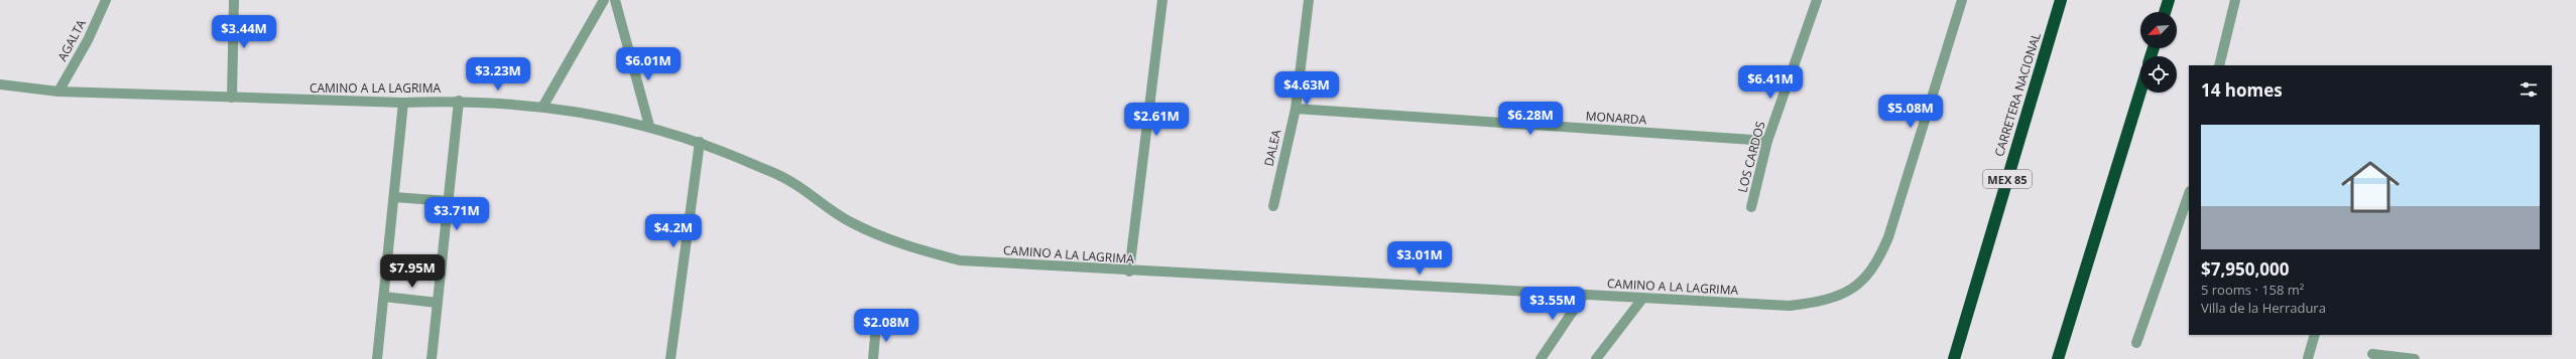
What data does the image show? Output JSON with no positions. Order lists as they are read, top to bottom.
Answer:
{
  "streets": {
    "highway": ["CARRETERA NACIONAL", "MEX 85"],
    "street": [
      "AGALTA",
      "CAMINO A LA LAGRIMA",
      "MONARDA",
      "DALEA",
      "LOS CARDOS"
    ]
  },
  "crossings": [
    ["AGALTA", "CAMINO A LA LAGRIMA"],
    ["MONARDA", "DALEA"],
    ["MONARDA", "LOS CARDOS"]
  ],
  "north": "bottom left",
  "page": {
    "price": [
      "$3.44M",
      "$6.01M",
      "$3.23M",
      "$6.41M",
      "$4.63M",
      "$5.08M",
      "$6.28M",
      "$2.61M",
      "$3.71M",
      "$4.2M",
      "$3.01M",
      "$7.95M",
      "$3.55M",
      "$2.08M"
    ],
    "heading": "14 homes",
    "list": [
      {
        "name": "$7,950,000",
        "note": "5 rooms · 158 m² · Villa de la Herradura"
      }
    ]
  }
}
